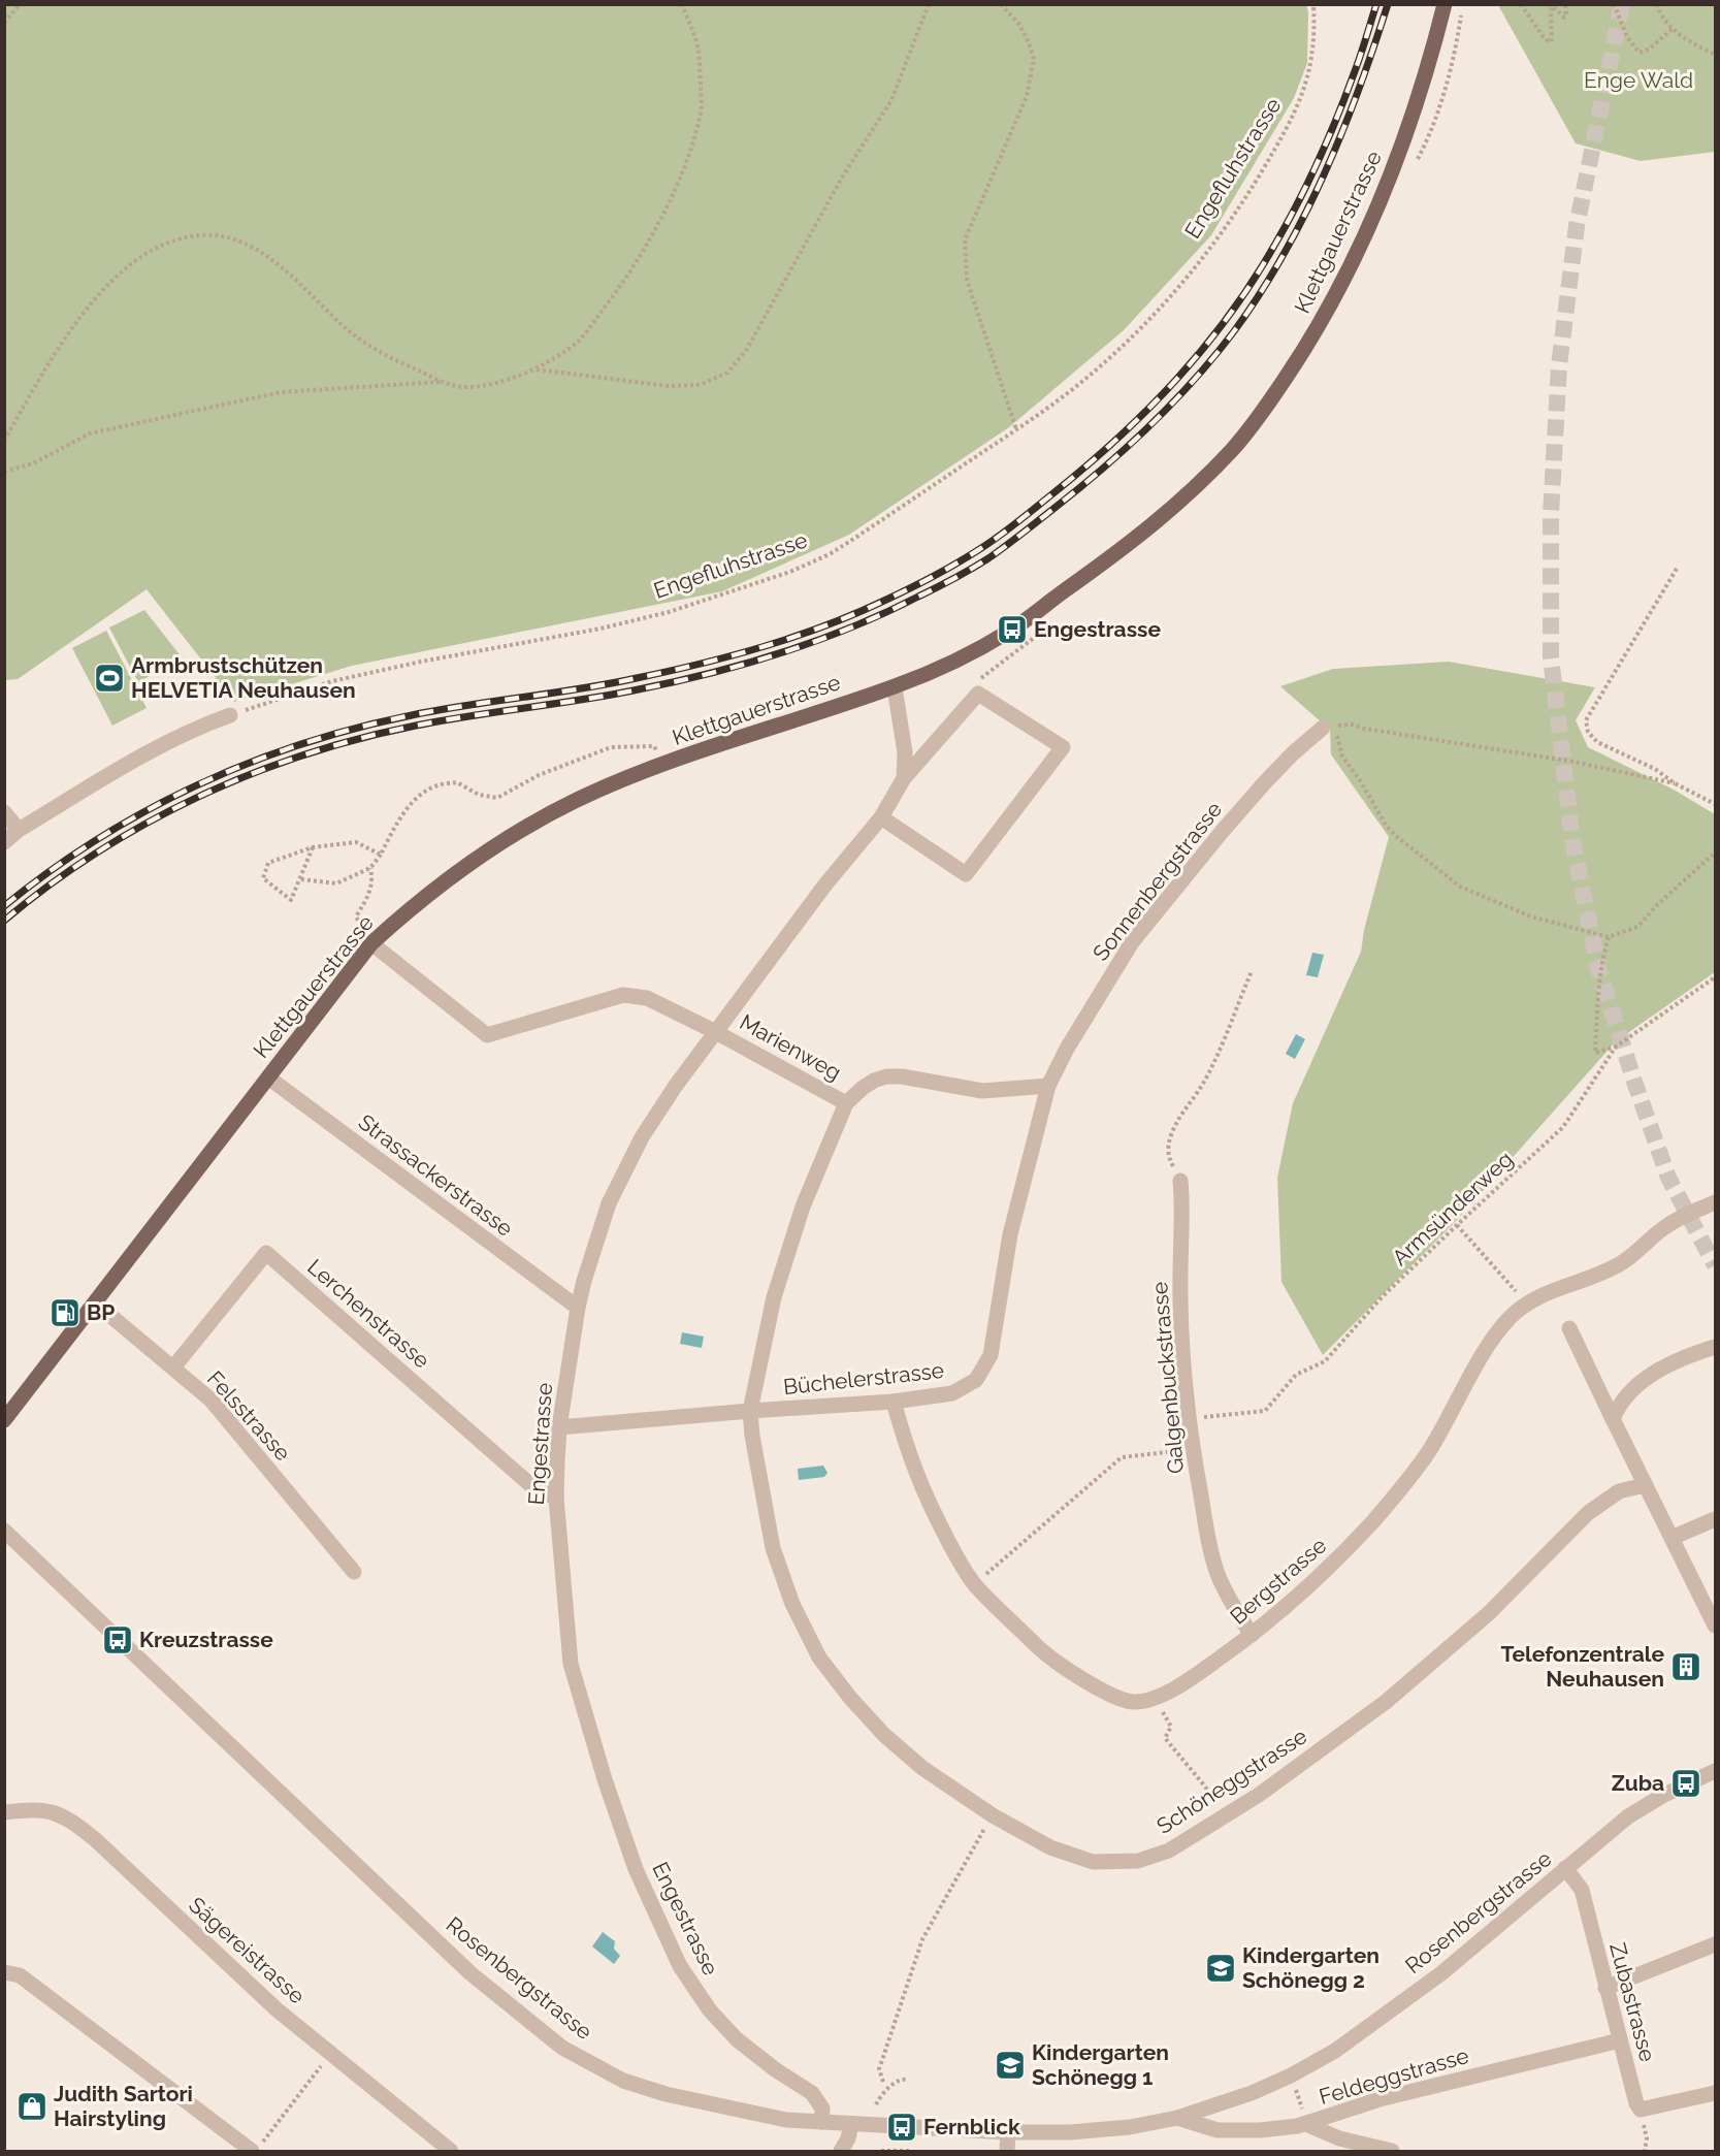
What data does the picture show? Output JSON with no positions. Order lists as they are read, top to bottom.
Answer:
{
  "streets": {
    "main road": ["Klettgauerstrasse"],
    "street": [
      "Sonnenbergstrasse",
      "Marienweg",
      "Strassackerstrasse",
      "Lerchenstrasse",
      "Galgenbuckstrasse",
      "Büchelerstrasse",
      "Felsstrasse",
      "Engestrasse",
      "Bergstrasse",
      "Schöneggstrasse",
      "Rosenbergstrasse",
      "Sägereistrasse",
      "Zubastrasse",
      "Feldeggstrasse"
    ],
    "path": ["Engefluhstrasse", "Armsünderweg"]
  },
  "crossings": [
    ["Klettgauerstrasse", "Marienweg"],
    ["Klettgauerstrasse", "Strassackerstrasse"],
    ["Klettgauerstrasse", "Felsstrasse"],
    ["Klettgauerstrasse", "Engestrasse"],
    ["Sonnenbergstrasse", "Büchelerstrasse"],
    ["Marienweg", "Engestrasse"],
    ["Strassackerstrasse", "Engestrasse"],
    ["Armsünderweg", "Galgenbuckstrasse"],
    ["Lerchenstrasse", "Felsstrasse"],
    ["Lerchenstrasse", "Engestrasse"],
    ["Galgenbuckstrasse", "Bergstrasse"],
    ["Büchelerstrasse", "Engestrasse"],
    ["Büchelerstrasse", "Bergstrasse"],
    ["Büchelerstrasse", "Schöneggstrasse"],
    ["Engestrasse", "Rosenbergstrasse"],
    ["Rosenbergstrasse", "Zubastrasse"],
    ["Rosenbergstrasse", "Feldeggstrasse"],
    ["Zubastrasse", "Feldeggstrasse"]
  ],
  "parks": ["Enge Wald"],
  "places": {
    "bus stop": [
      "Engestrasse",
      "Kreuzstrasse",
      "Zuba",
      "Fernblick"
    ],
    "sports": ["Armbrustschützen HELVETIA Neuhausen"],
    "fuel station": ["BP"],
    "building": ["Telefonzentrale Neuhausen"],
    "school or university": ["Kindergarten Schönegg 2", "Kindergarten Schönegg 1"],
    "shop": ["Judith Sartori Hairstyling"]
  }
}
